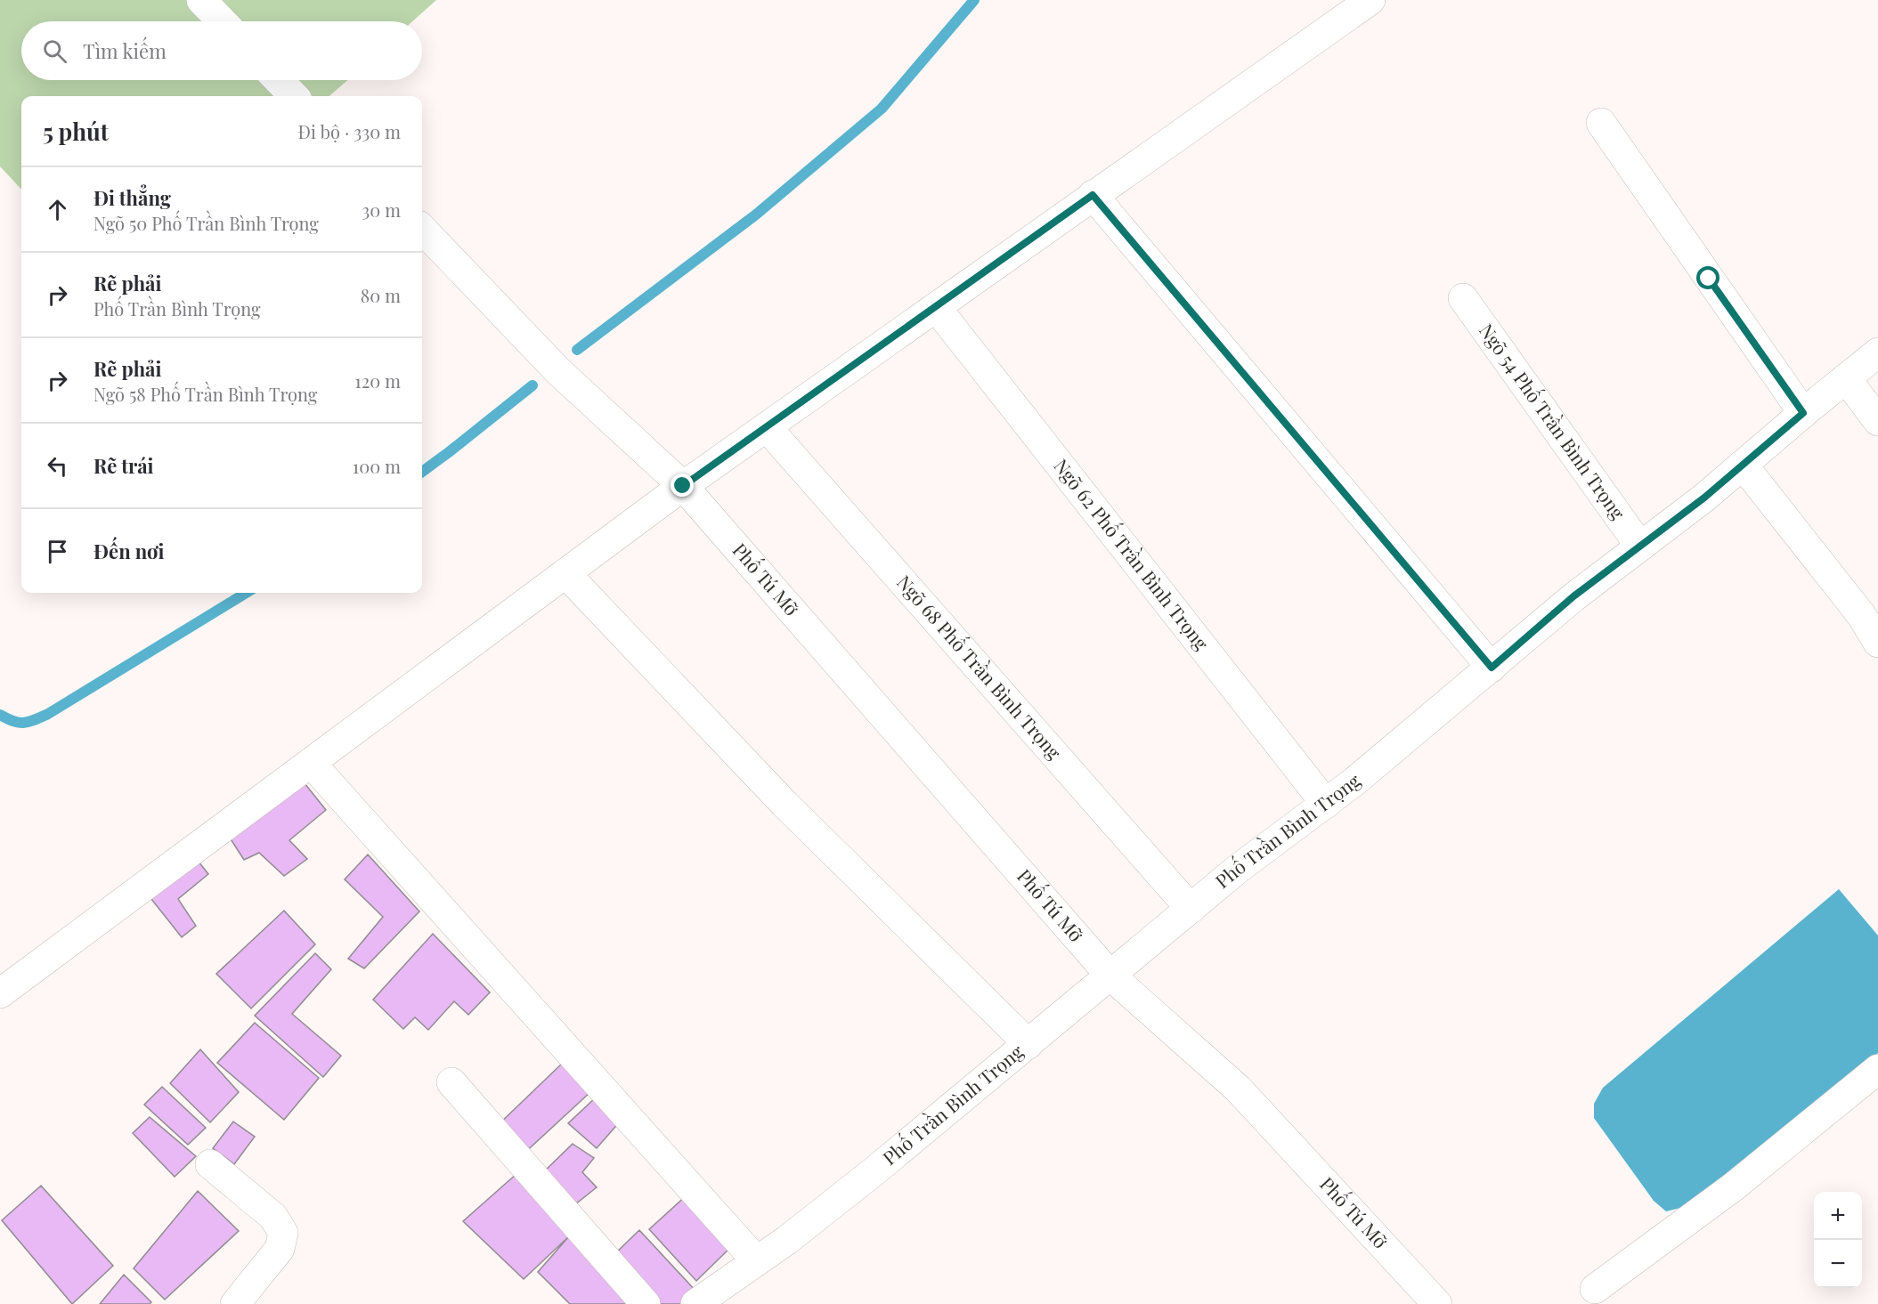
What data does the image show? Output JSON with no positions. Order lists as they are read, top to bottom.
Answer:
{
  "streets": {
    "street": [
      "Ngõ 54 Phố Trần Bình Trọng",
      "Ngõ 62 Phố Trần Bình Trọng",
      "Phố Tú Mỡ",
      "Ngõ 68 Phố Trần Bình Trọng",
      "Phố Trần Bình Trọng"
    ]
  },
  "crossings": [
    ["Ngõ 54 Phố Trần Bình Trọng", "Phố Trần Bình Trọng"],
    ["Ngõ 62 Phố Trần Bình Trọng", "Phố Trần Bình Trọng"],
    ["Phố Tú Mỡ", "Phố Trần Bình Trọng"],
    ["Ngõ 68 Phố Trần Bình Trọng", "Phố Trần Bình Trọng"]
  ],
  "page": {
    "search": "Tìm kiếm",
    "heading": ["5 phút", "Đi bộ · 330 m"],
    "list": [
      ["Đi thẳng", "Ngõ 50 Phố Trần Bình Trọng", "30 m"],
      ["Rẽ phải", "Phố Trần Bình Trọng", "80 m"],
      ["Rẽ phải", "Ngõ 58 Phố Trần Bình Trọng", "120 m"],
      ["Rẽ trái", "100 m"],
      "Đến nơi"
    ],
    "map_buttons": ["+", "−"]
  }
}
